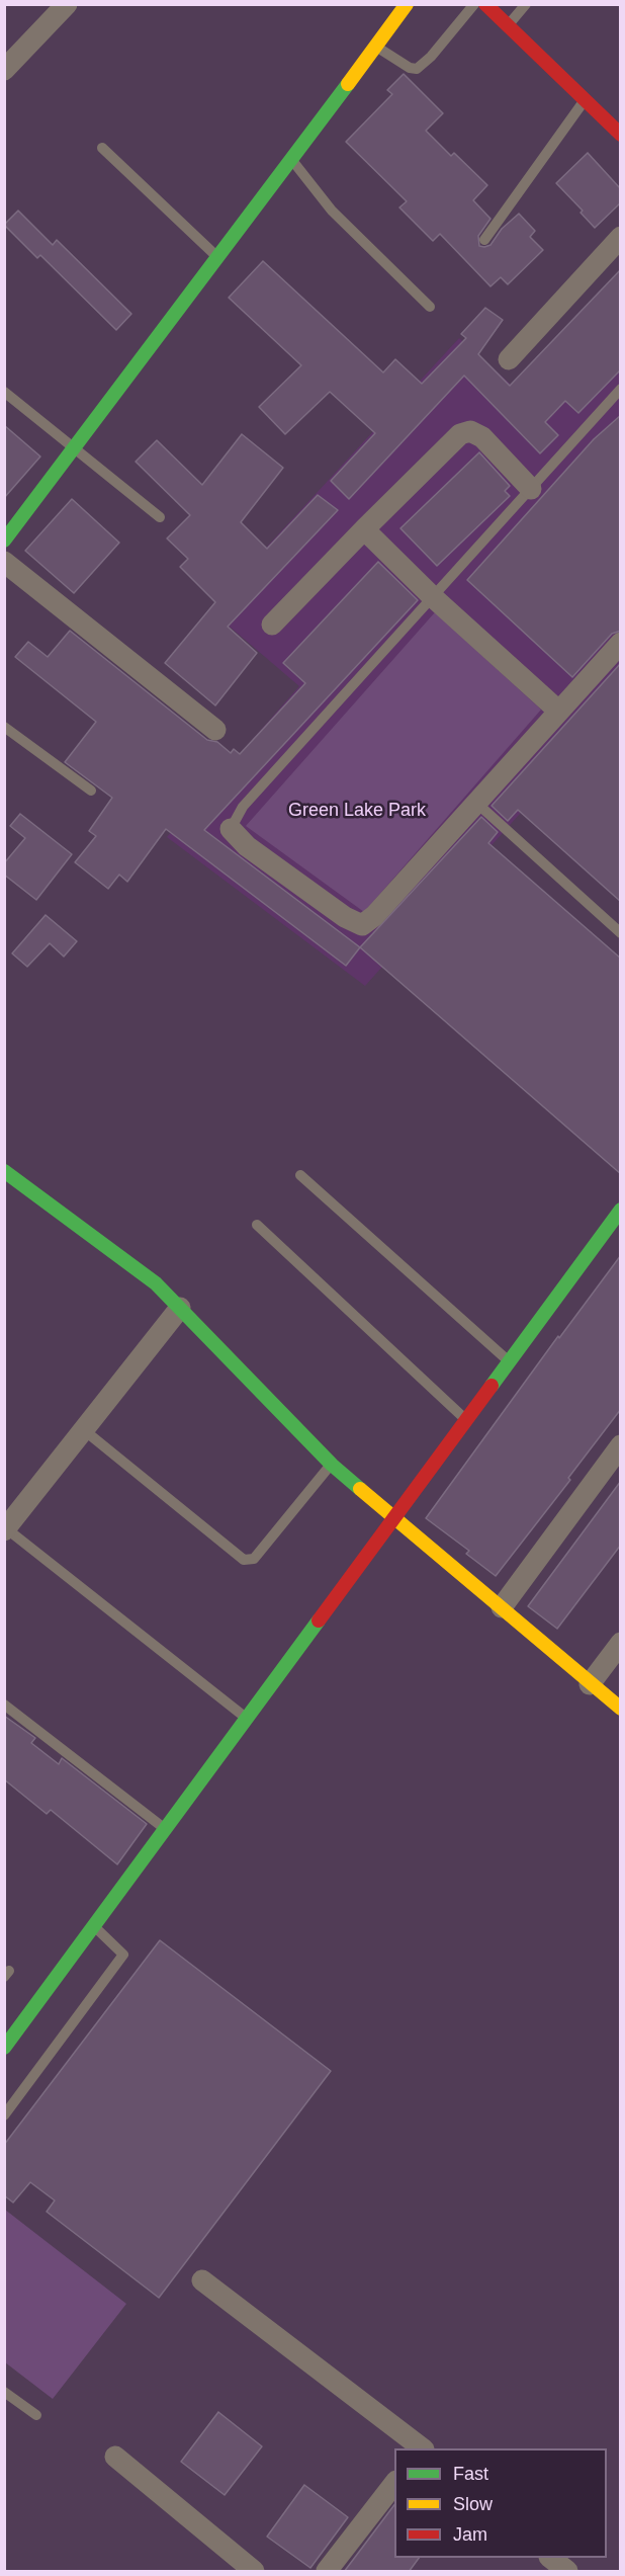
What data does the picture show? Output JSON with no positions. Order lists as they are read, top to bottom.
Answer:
{
  "parks": ["Green Lake Park"],
  "legend": ["Fast", "Slow", "Jam"]
}
